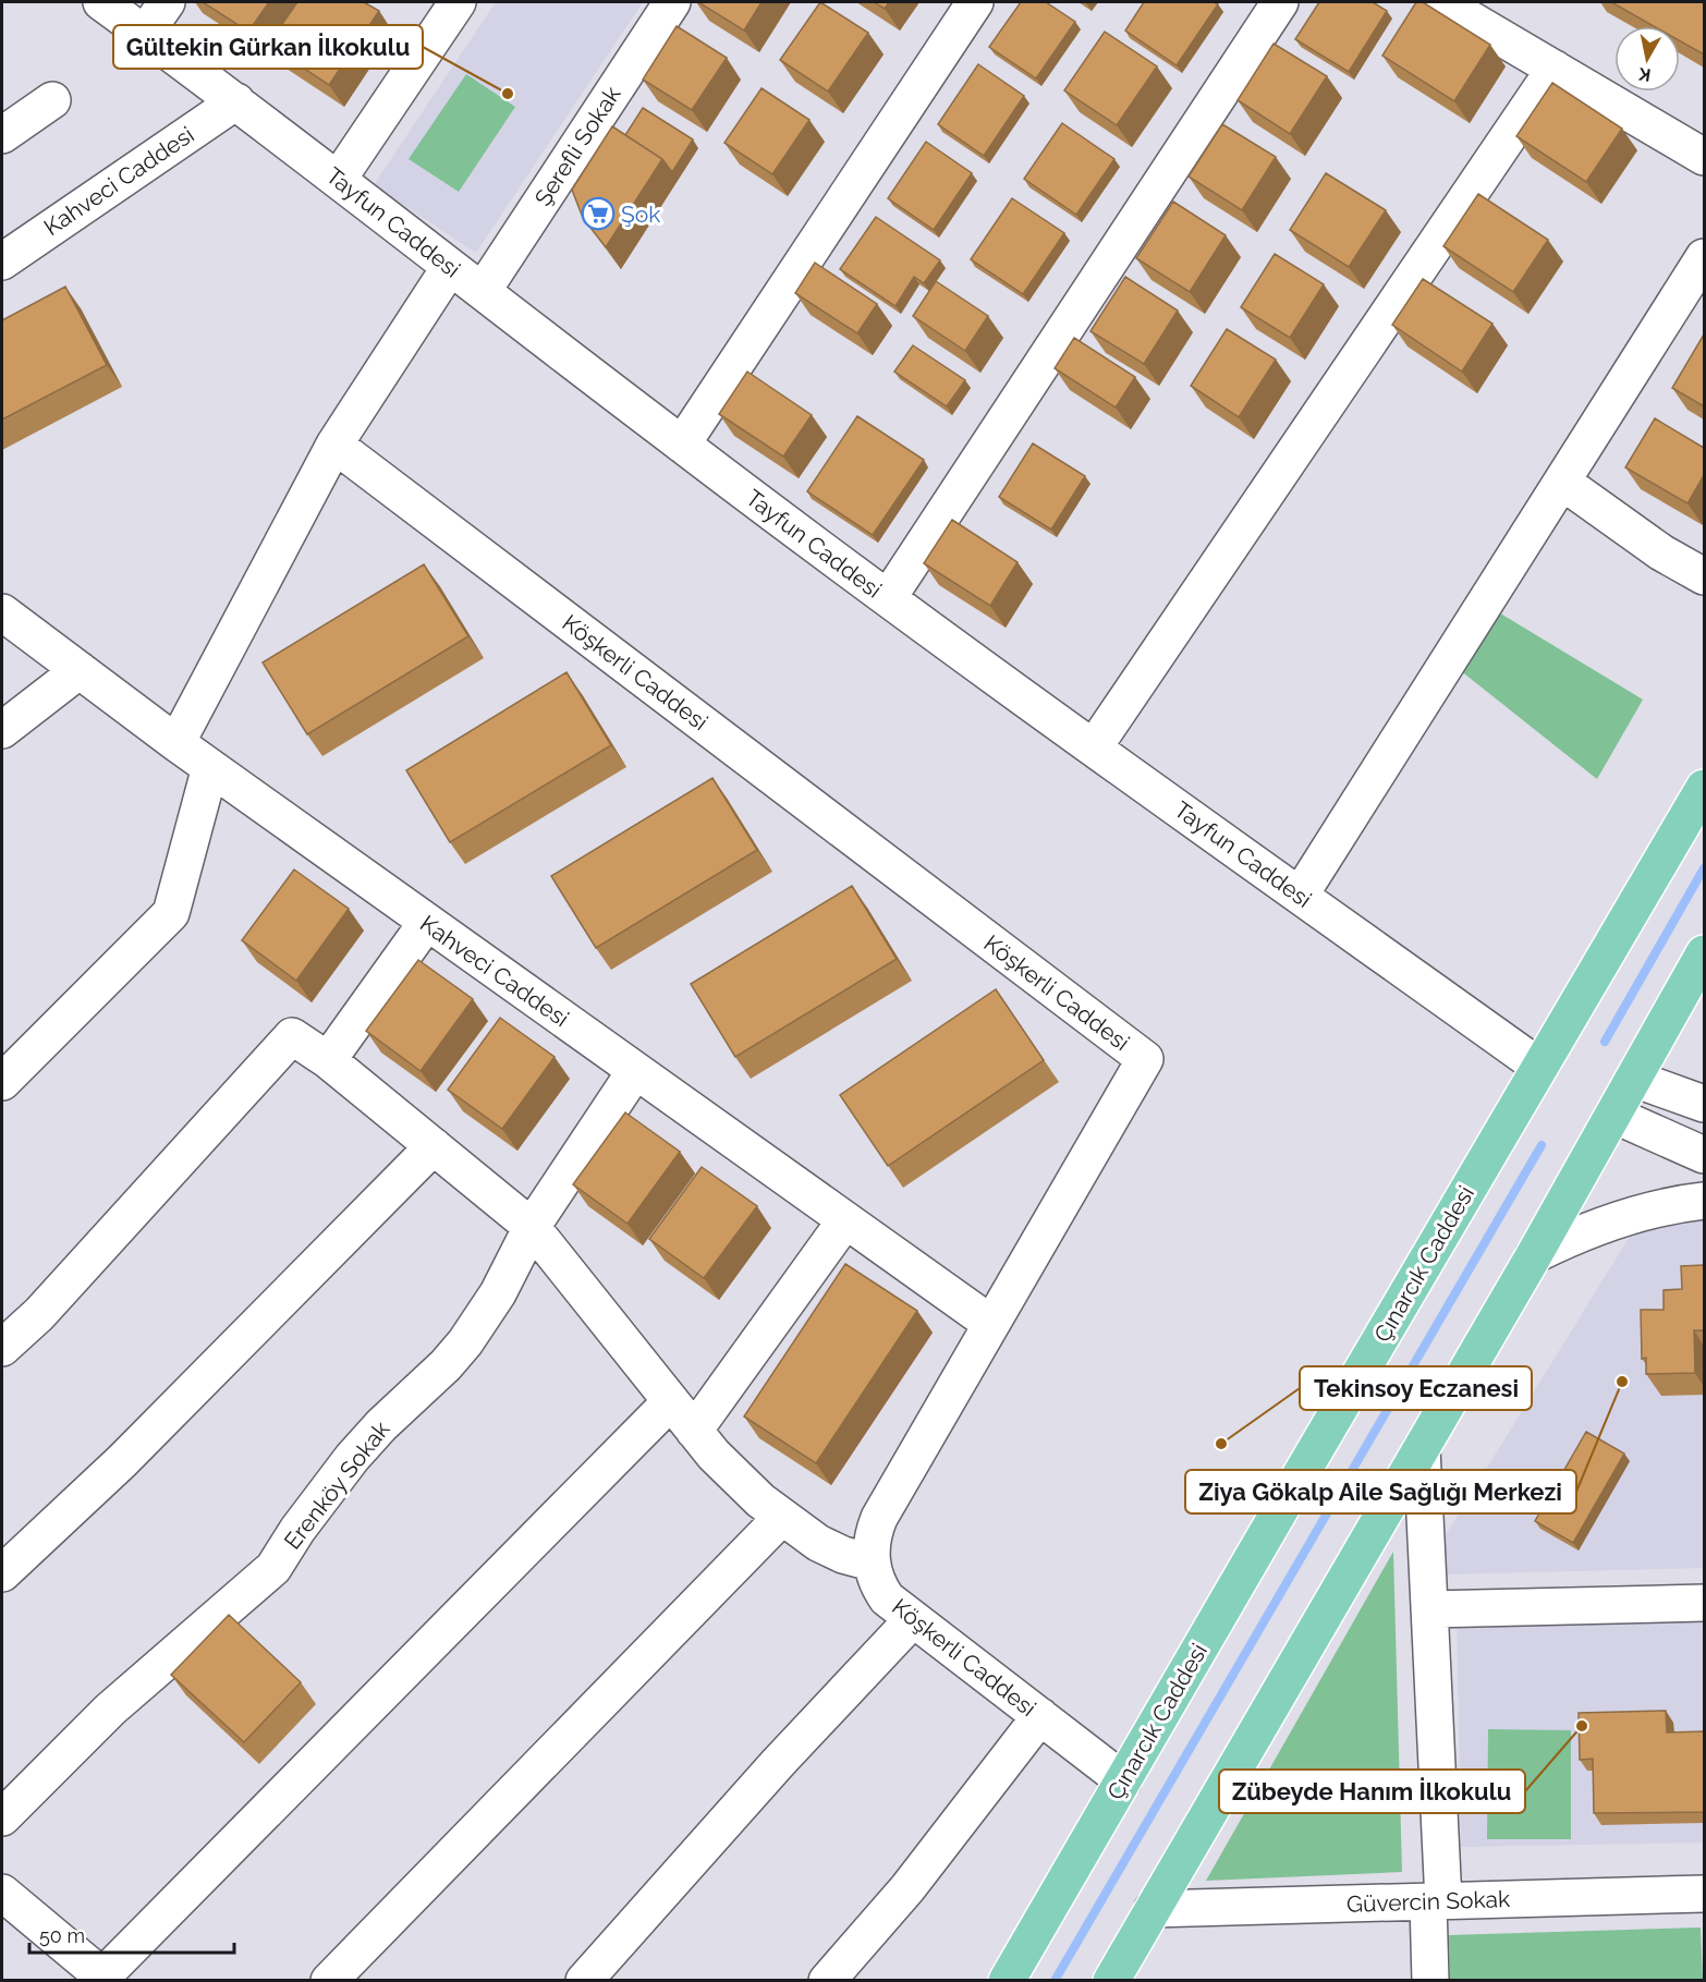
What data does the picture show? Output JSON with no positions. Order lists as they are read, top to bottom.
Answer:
{
  "streets": {
    "main road": ["Çınarcık Caddesi"],
    "street": [
      "Şerefli Sokak",
      "Kahveci Caddesi",
      "Tayfun Caddesi",
      "Köşkerli Caddesi",
      "Erenköy Sokak",
      "Güvercin Sokak"
    ]
  },
  "crossings": [
    ["Şerefli Sokak", "Tayfun Caddesi"],
    ["Kahveci Caddesi", "Tayfun Caddesi"],
    ["Kahveci Caddesi", "Köşkerli Caddesi"],
    ["Kahveci Caddesi", "Erenköy Sokak"],
    ["Tayfun Caddesi", "Çınarcık Caddesi"],
    ["Köşkerli Caddesi", "Çınarcık Caddesi"]
  ],
  "places": {
    "other": [
      "Gültekin Gürkan İlkokulu",
      "Ziya Gökalp Aile Sağlığı Merkezi",
      "Tekinsoy Eczanesi",
      "Zübeyde Hanım İlkokulu"
    ],
    "supermarket": ["Şok"]
  },
  "scale_bar": "50 m",
  "north": "bottom"
}
